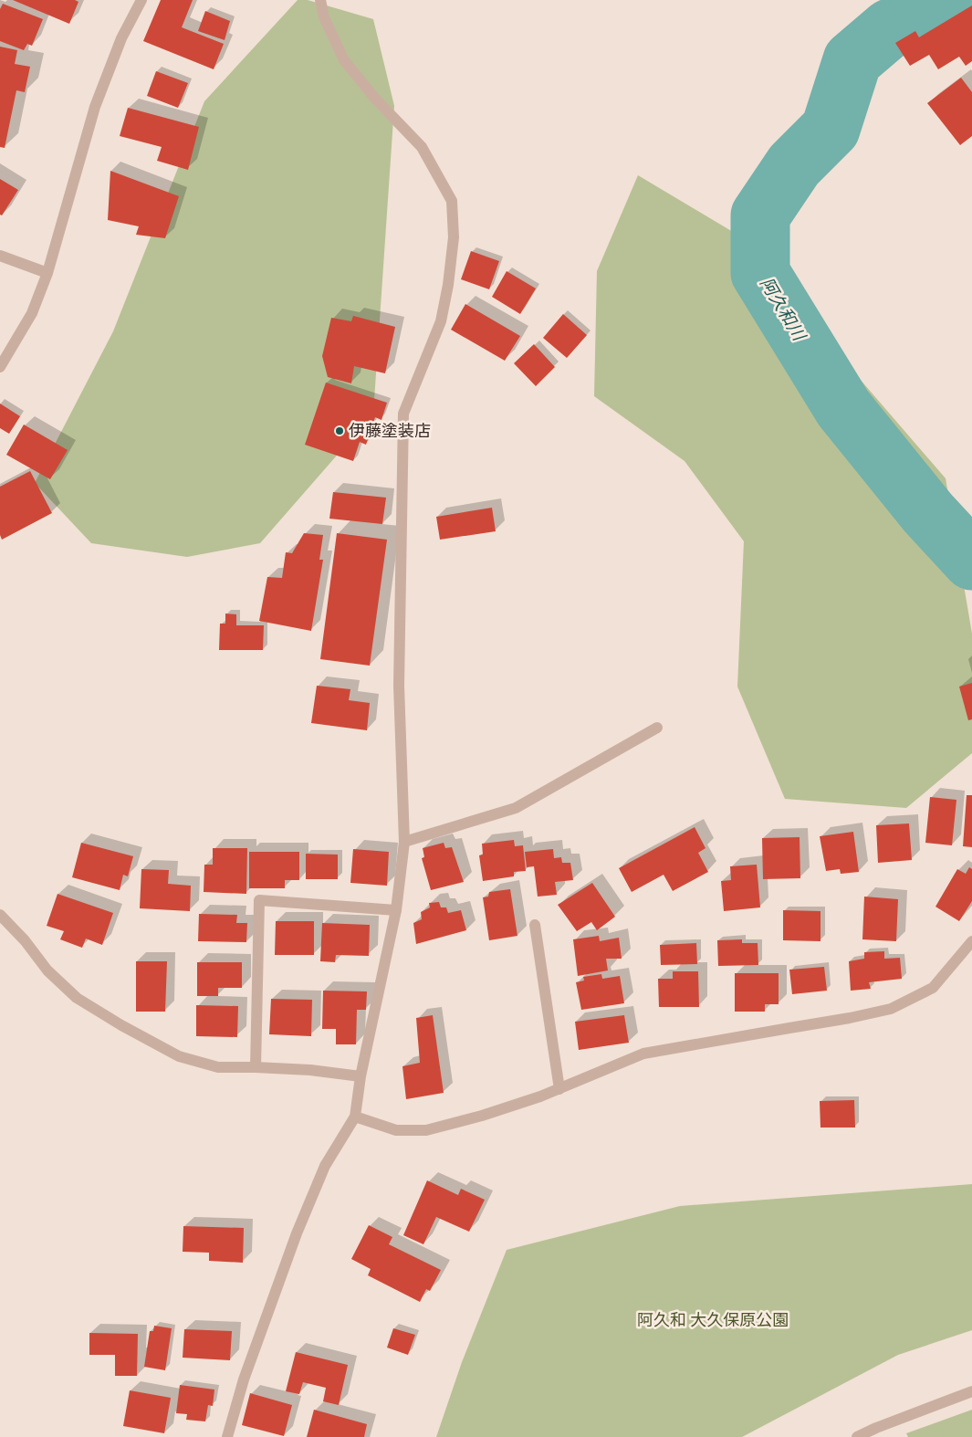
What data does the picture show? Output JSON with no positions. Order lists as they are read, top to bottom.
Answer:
{
  "water": ["阿久和川"],
  "parks": ["阿久和 大久保原公園"],
  "places": ["伊藤塗装店"]
}
